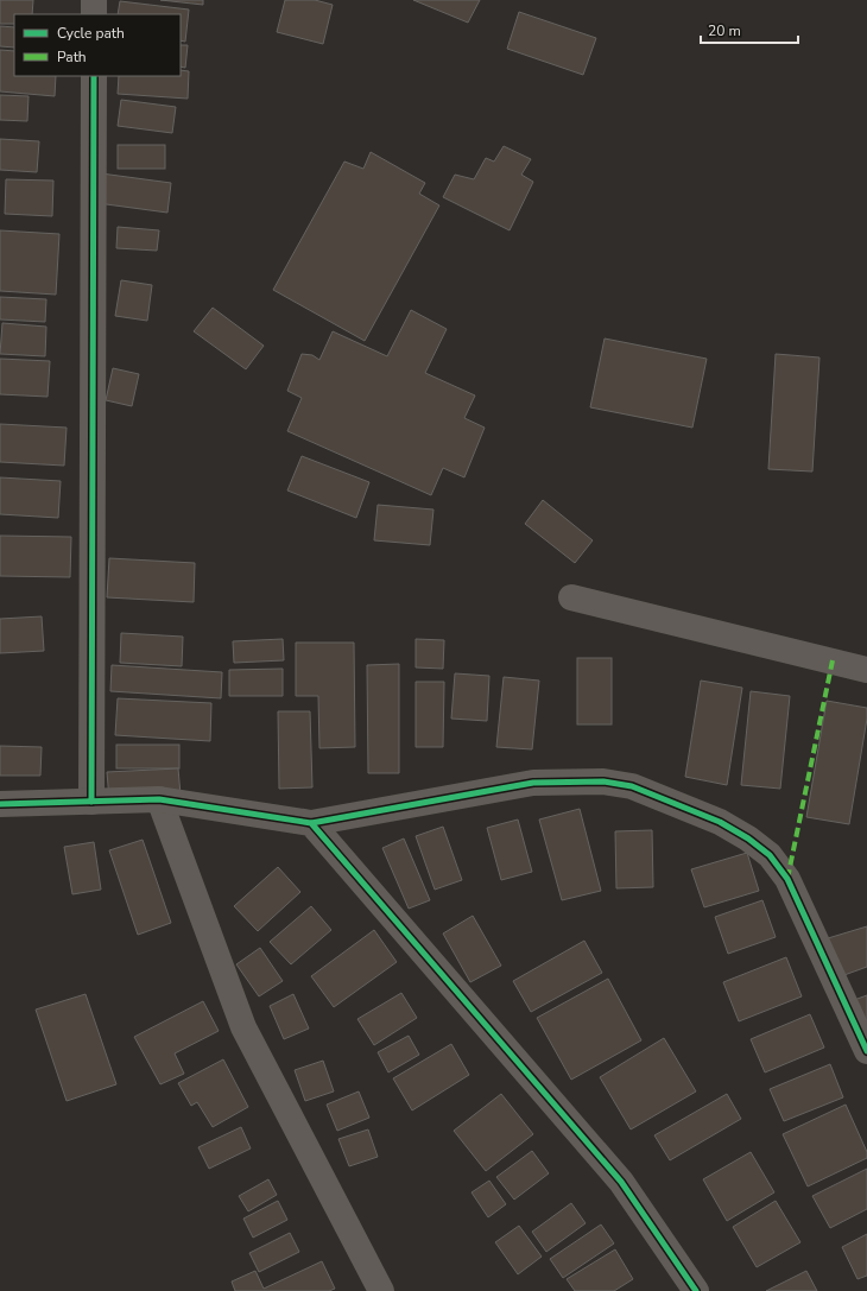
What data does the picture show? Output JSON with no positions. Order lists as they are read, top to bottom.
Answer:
{
  "legend": ["Cycle path", "Path"],
  "scale_bar": "20 m"
}
